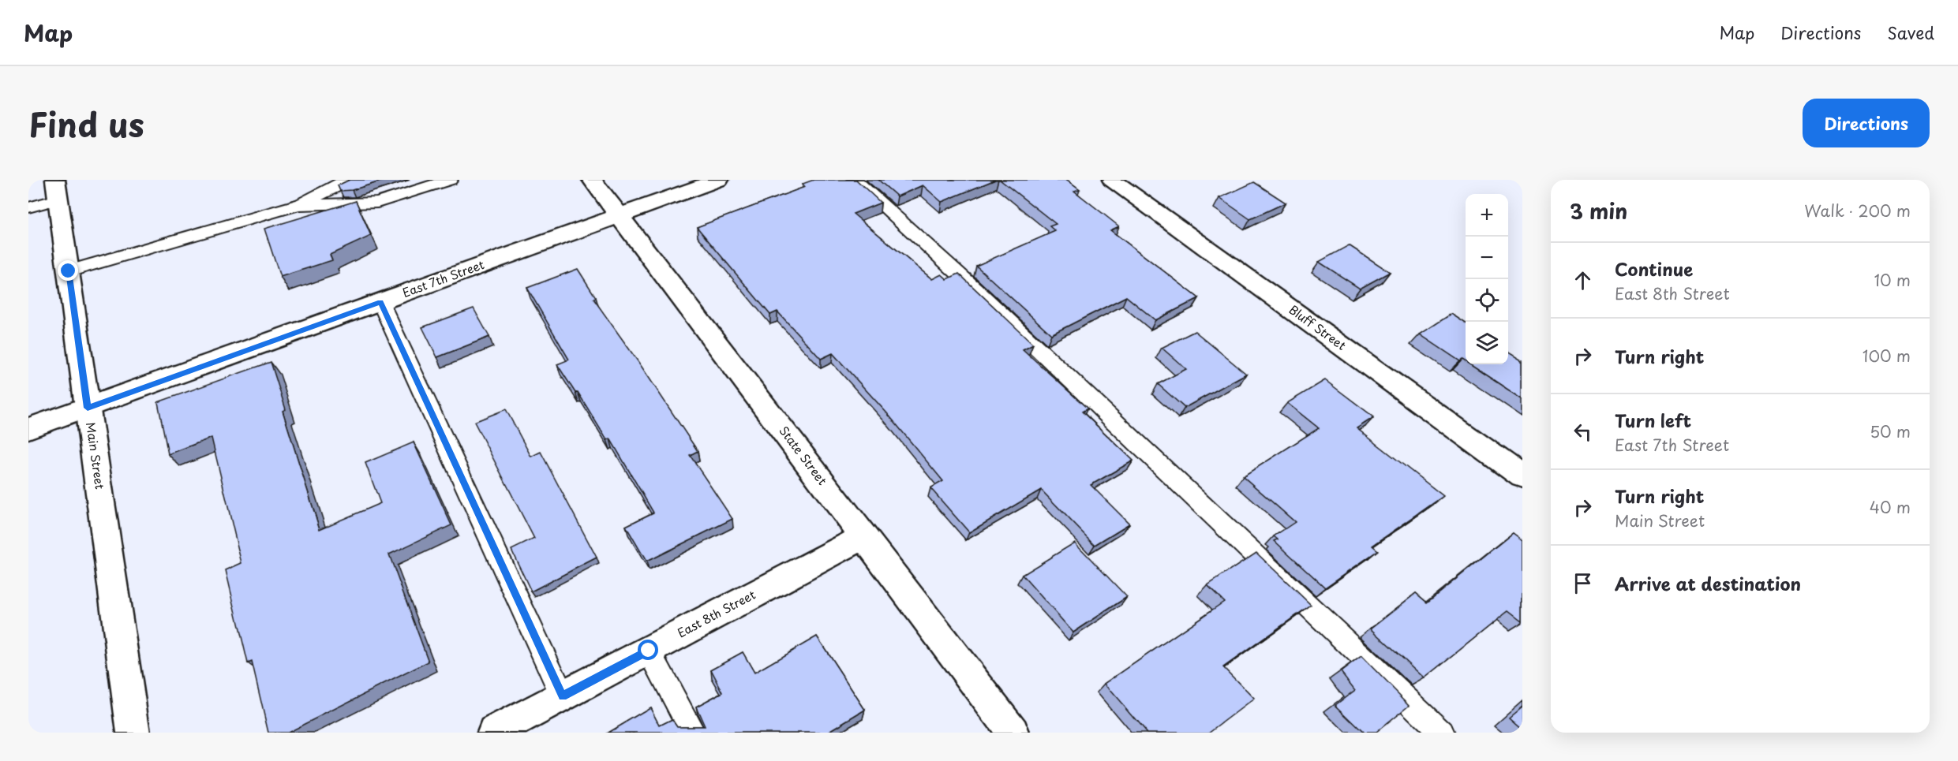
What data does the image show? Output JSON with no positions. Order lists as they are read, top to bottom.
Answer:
{
  "streets": {
    "street": [
      "East 7th Street",
      "Bluff Street",
      "Main Street",
      "State Street",
      "East 8th Street"
    ]
  },
  "crossings": [
    ["East 7th Street", "Main Street"],
    ["East 7th Street", "State Street"],
    ["State Street", "East 8th Street"]
  ],
  "page": {
    "header": "Map",
    "nav": ["Map", "Directions", "Saved"],
    "title": "Find us",
    "buttons": "Directions",
    "heading": ["3 min", "Walk · 200 m"],
    "map_buttons": ["+", "−"],
    "list": [
      ["Continue", "East 8th Street", "10 m"],
      ["Turn right", "100 m"],
      ["Turn left", "East 7th Street", "50 m"],
      ["Turn right", "Main Street", "40 m"],
      "Arrive at destination"
    ]
  }
}
